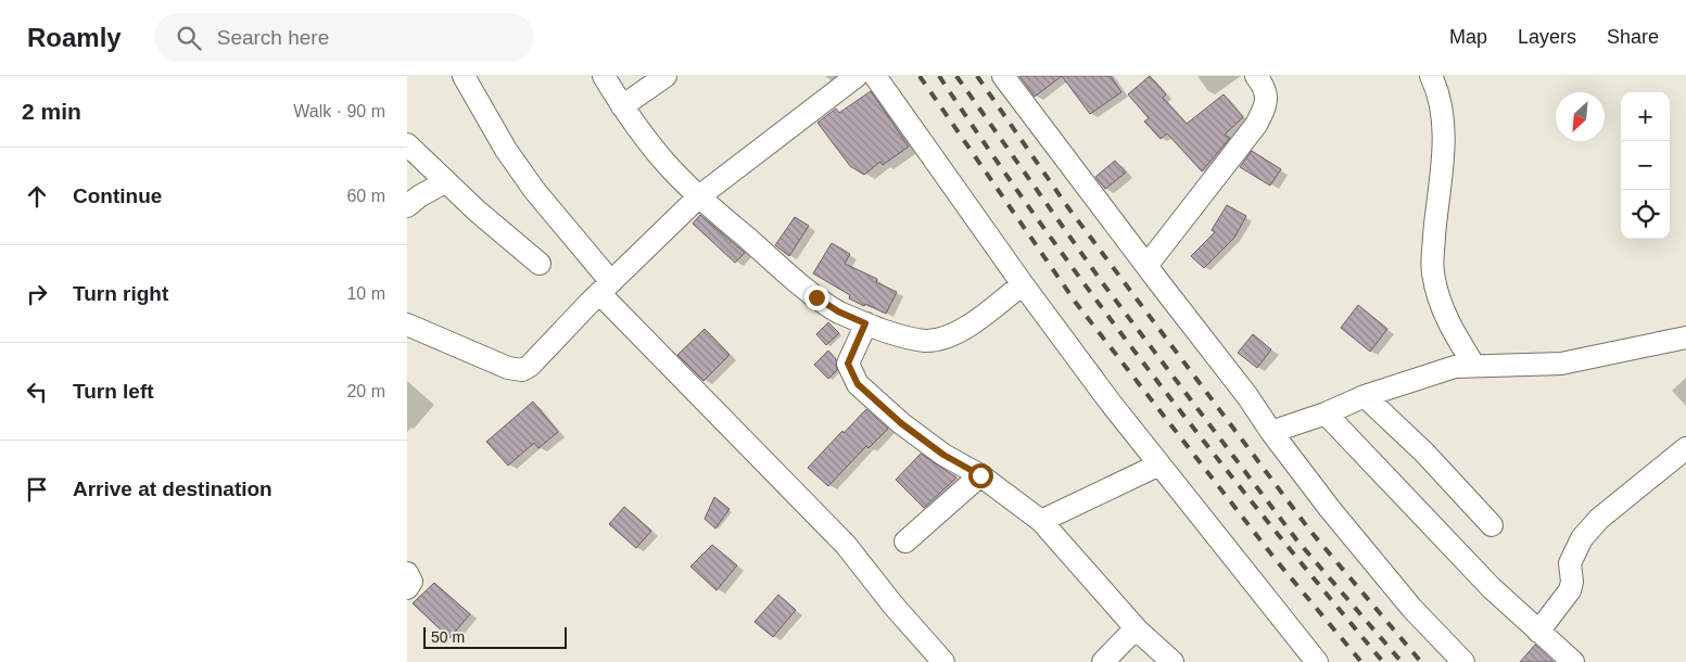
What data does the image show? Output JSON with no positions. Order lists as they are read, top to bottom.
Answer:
{
  "scale_bar": "50 m",
  "north": "bottom left",
  "page": {
    "header": "Roamly",
    "search": "Search here",
    "nav": ["Map", "Layers", "Share"],
    "heading": ["2 min", "Walk · 90 m"],
    "map_buttons": ["+", "−"],
    "list": [
      ["Continue", "60 m"],
      ["Turn right", "10 m"],
      ["Turn left", "20 m"],
      "Arrive at destination"
    ],
    "scale": "50 m"
  }
}
